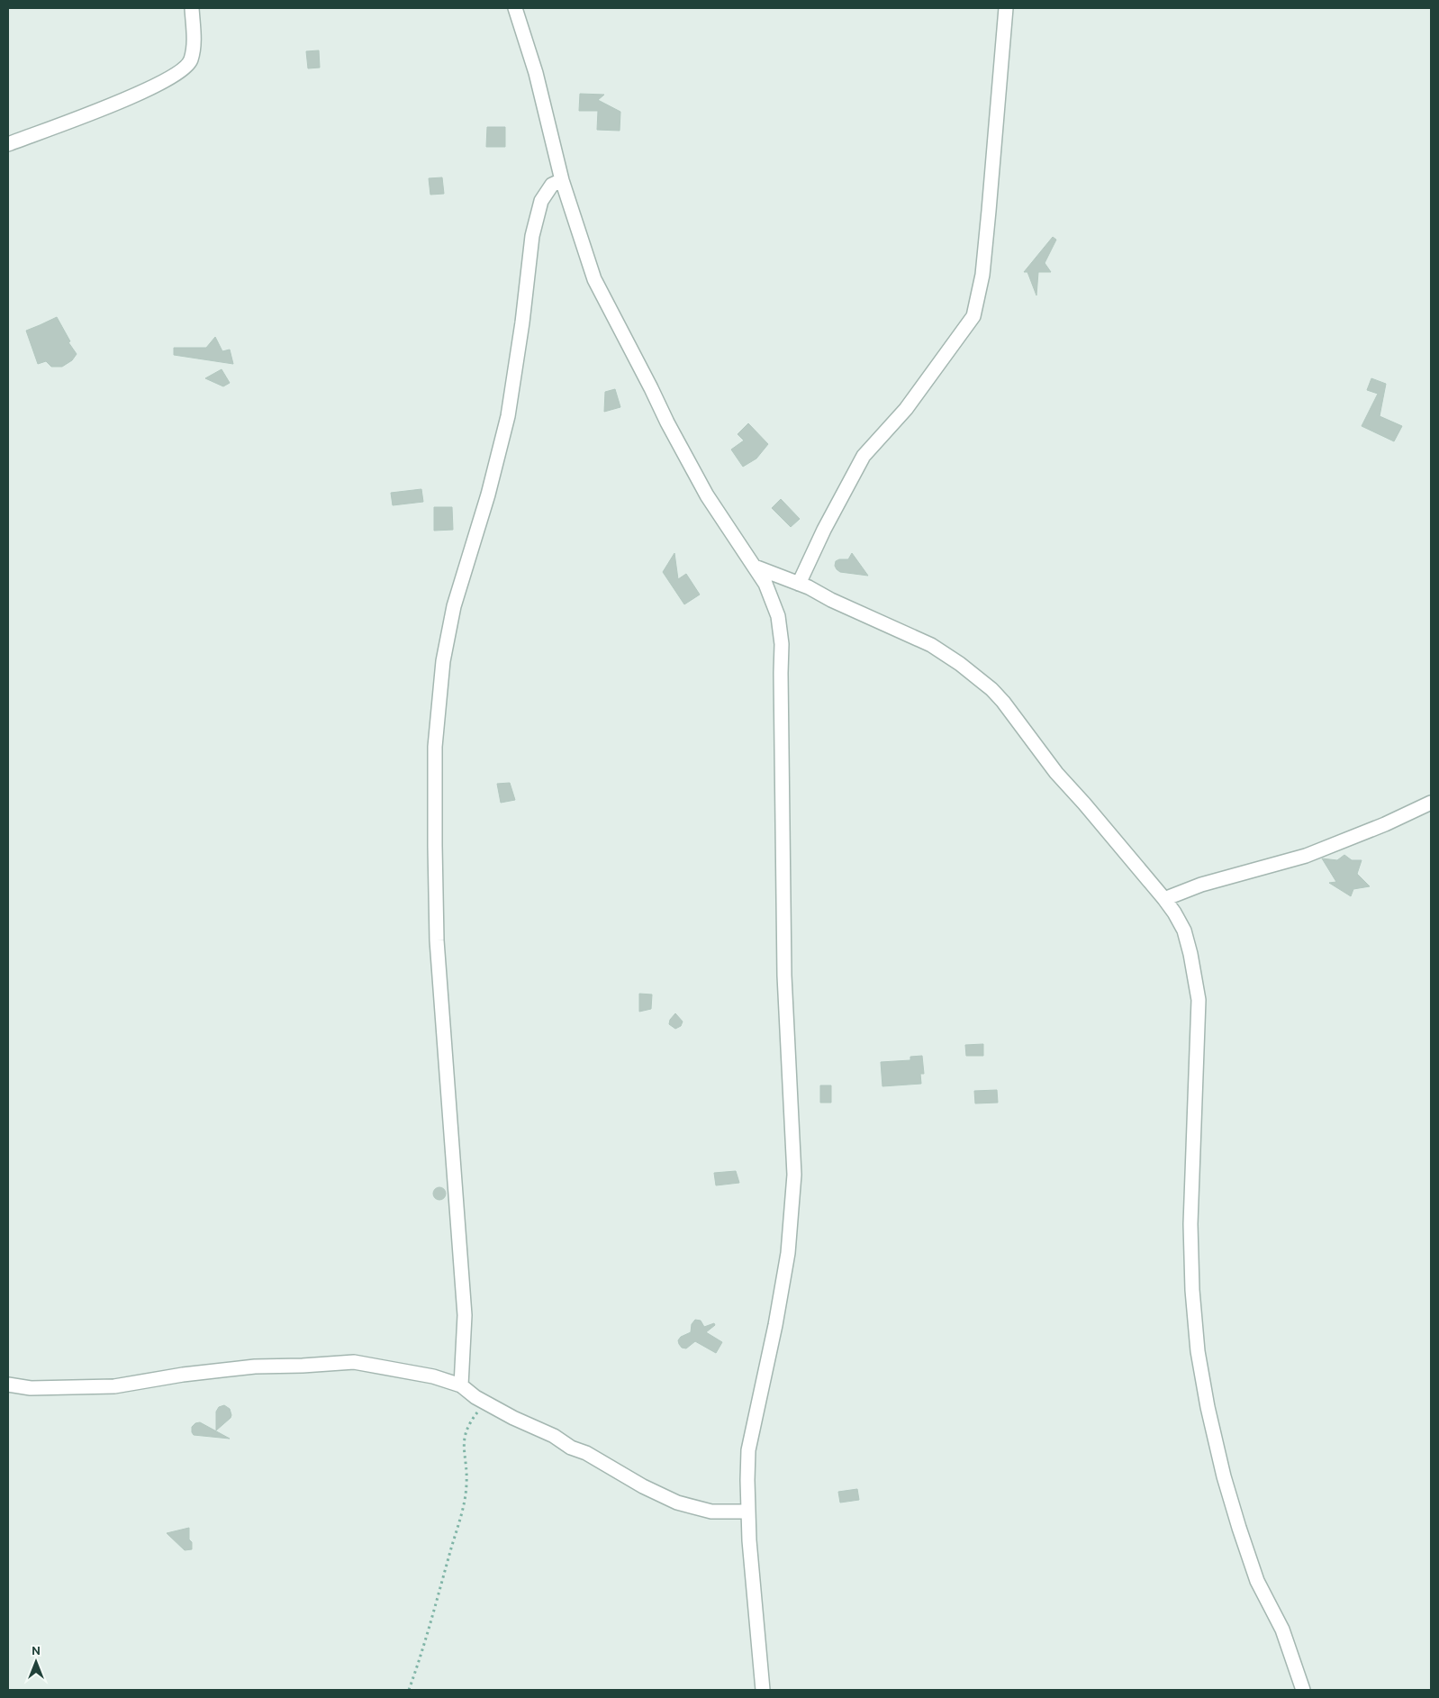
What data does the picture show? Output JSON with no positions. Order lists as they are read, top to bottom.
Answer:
{
  "north": "top"
}
